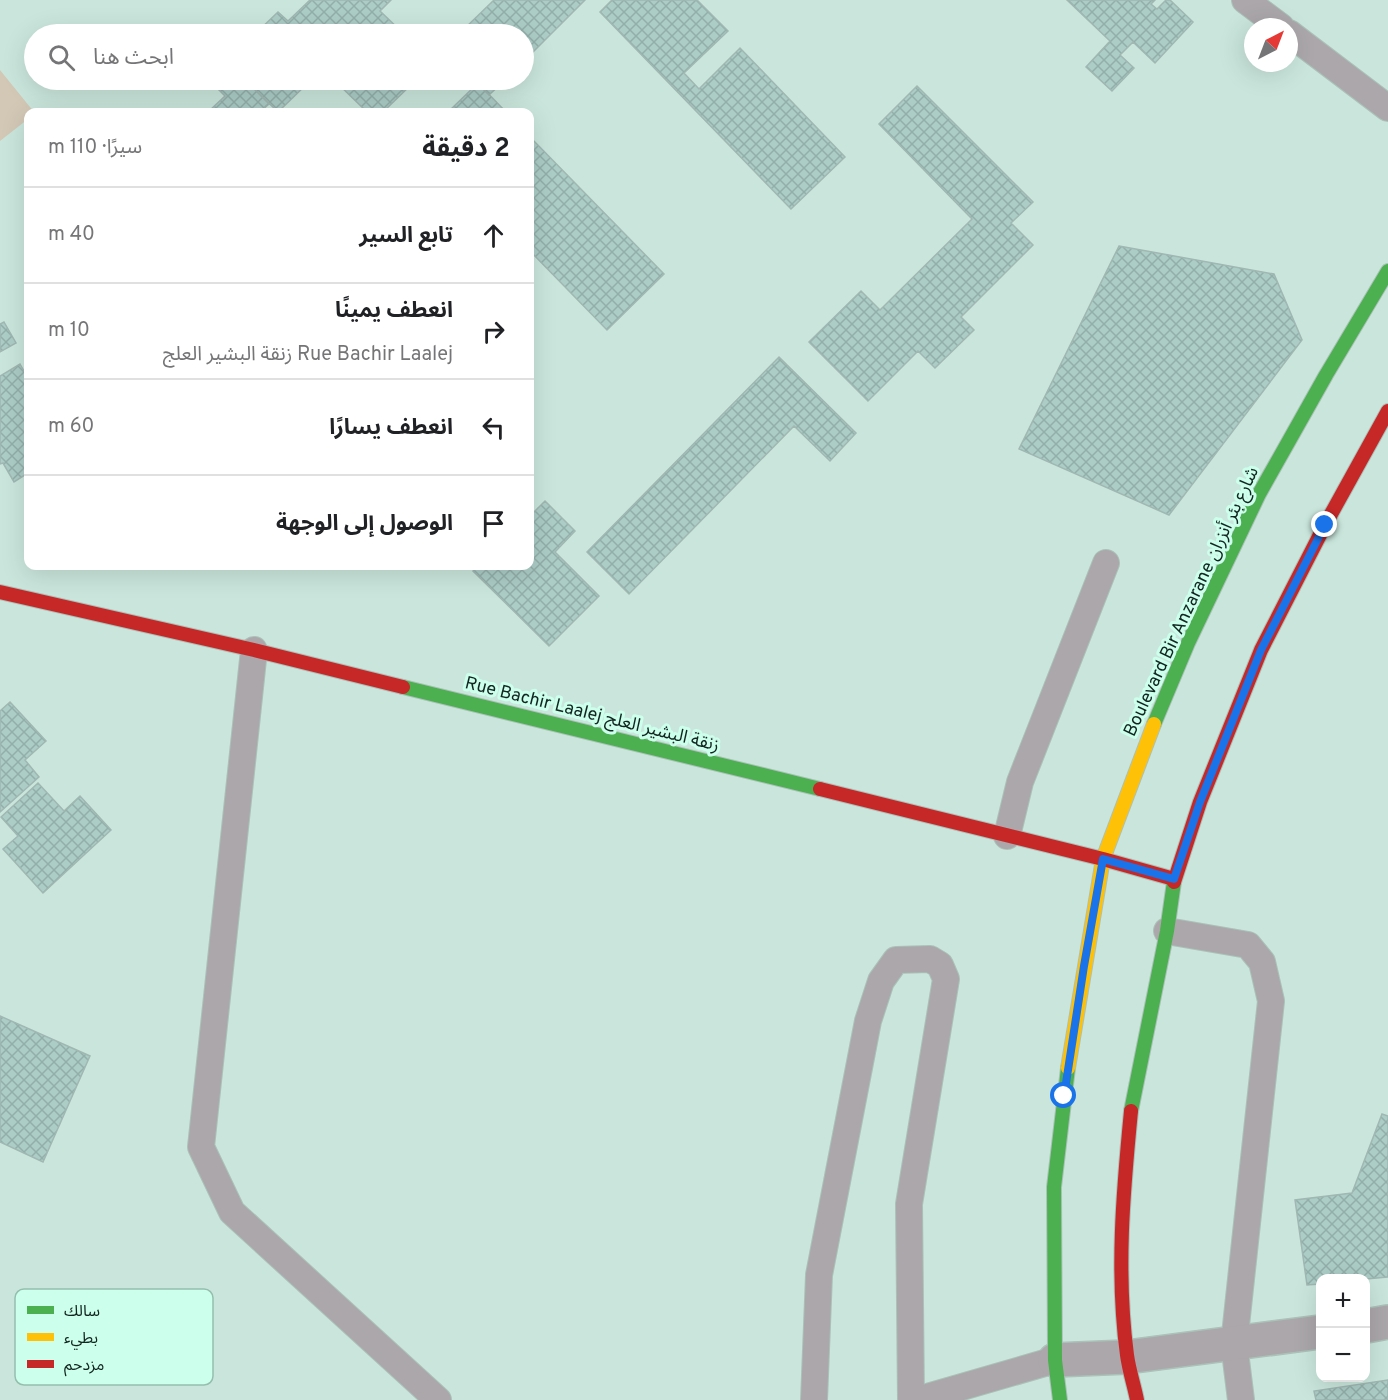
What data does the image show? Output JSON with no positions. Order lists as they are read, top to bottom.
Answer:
{
  "streets": {
    "main road": ["Boulevard Bir Anzarane شارع بئر أنزران", "Rue Bachir Laalej زنقة البشير العلج"]
  },
  "crossings": [
    ["Boulevard Bir Anzarane شارع بئر أنزران", "Rue Bachir Laalej زنقة البشير العلج"]
  ],
  "legend": ["سالك", "بطيء", "مزدحم"],
  "north": "top right",
  "page": {
    "search": "ابحث هنا",
    "heading": ["2 دقيقة", "سيرًا · 110 m"],
    "list": [
      ["تابع السير", "40 m"],
      ["انعطف يمينًا", "Rue Bachir Laalej زنقة البشير العلج", "10 m"],
      ["انعطف يسارًا", "60 m"],
      "الوصول إلى الوجهة"
    ],
    "map_buttons": ["+", "−"]
  }
}
